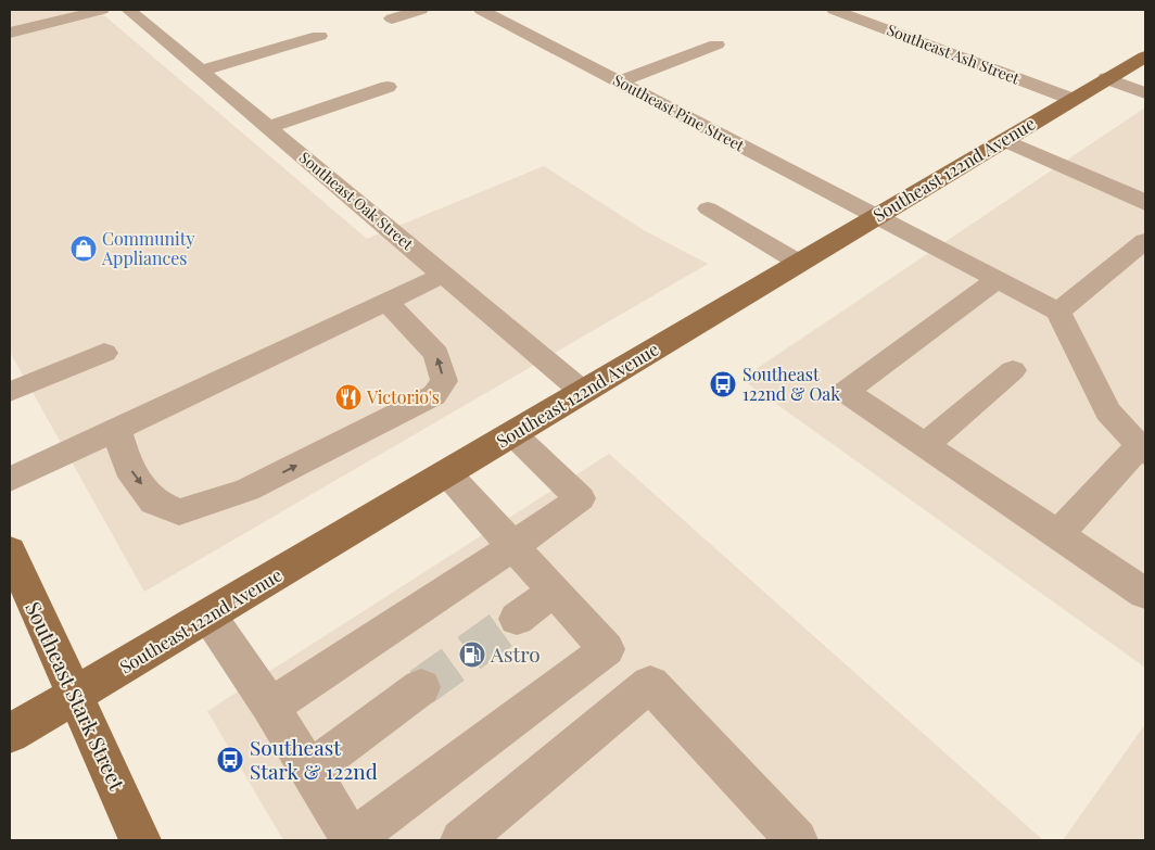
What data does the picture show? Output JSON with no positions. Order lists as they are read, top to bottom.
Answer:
{
  "streets": {
    "main road": ["Southeast 122nd Avenue", "Southeast Stark Street"],
    "street": ["Southeast Ash Street", "Southeast Pine Street", "Southeast Oak Street"]
  },
  "crossings": [
    ["Southeast Ash Street", "Southeast 122nd Avenue"],
    ["Southeast Pine Street", "Southeast 122nd Avenue"],
    ["Southeast 122nd Avenue", "Southeast Oak Street"],
    ["Southeast 122nd Avenue", "Southeast Stark Street"]
  ],
  "places": {
    "shop": ["Community Appliances"],
    "bus stop": ["Southeast 122nd & Oak", "Southeast Stark & 122nd"],
    "restaurant": ["Victorio's"],
    "fuel station": ["Astro"]
  }
}
